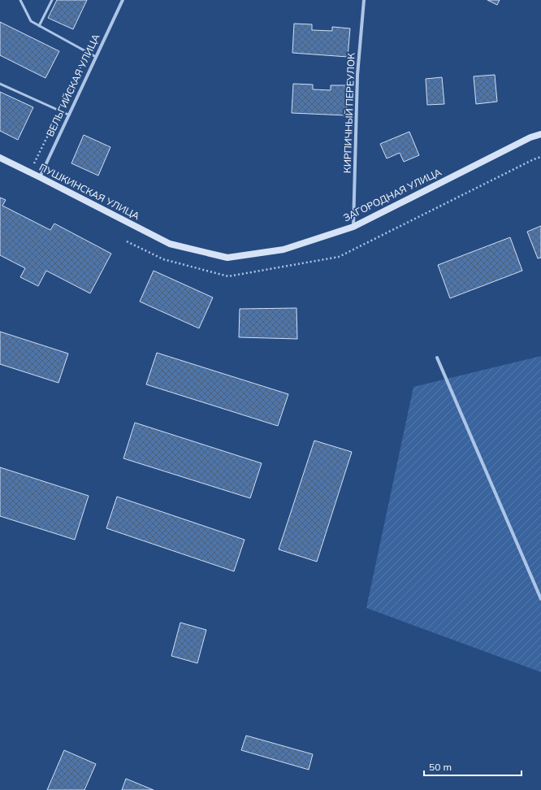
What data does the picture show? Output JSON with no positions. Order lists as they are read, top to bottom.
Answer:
{
  "streets": {
    "main road": ["ПУШКИНСКАЯ УЛИЦА", "ЗАГОРОДНАЯ УЛИЦА"],
    "street": ["ВЕЛЬГИЙСКАЯ УЛИЦА", "КИРПИЧНЫЙ ПЕРЕУЛОК"]
  },
  "crossings": [
    ["ВЕЛЬГИЙСКАЯ УЛИЦА", "ПУШКИНСКАЯ УЛИЦА"],
    ["КИРПИЧНЫЙ ПЕРЕУЛОК", "ЗАГОРОДНАЯ УЛИЦА"],
    ["ПУШКИНСКАЯ УЛИЦА", "ЗАГОРОДНАЯ УЛИЦА"]
  ],
  "scale_bar": "50 m"
}
